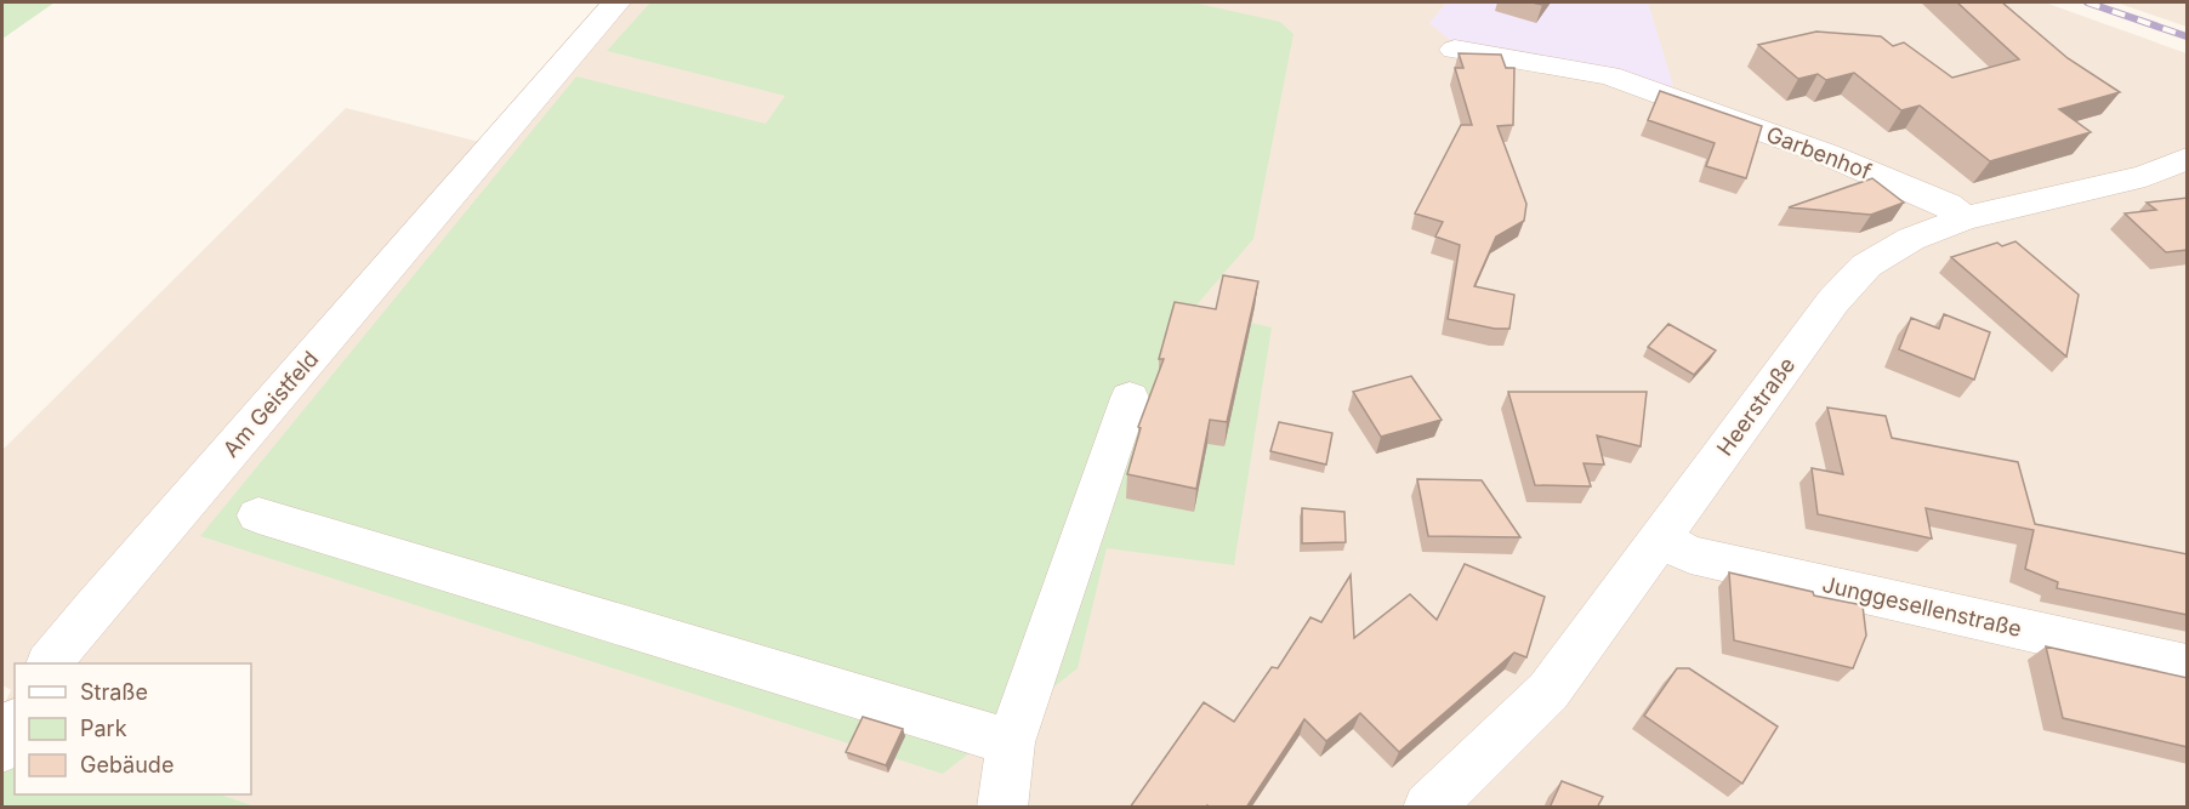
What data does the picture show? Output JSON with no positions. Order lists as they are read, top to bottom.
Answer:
{
  "streets": {
    "street": [
      "Garbenhof",
      "Am Geistfeld",
      "Heerstraße",
      "Junggesellenstraße"
    ]
  },
  "crossings": [
    ["Garbenhof", "Heerstraße"],
    ["Heerstraße", "Junggesellenstraße"]
  ],
  "legend": ["Straße", "Park", "Gebäude"]
}
